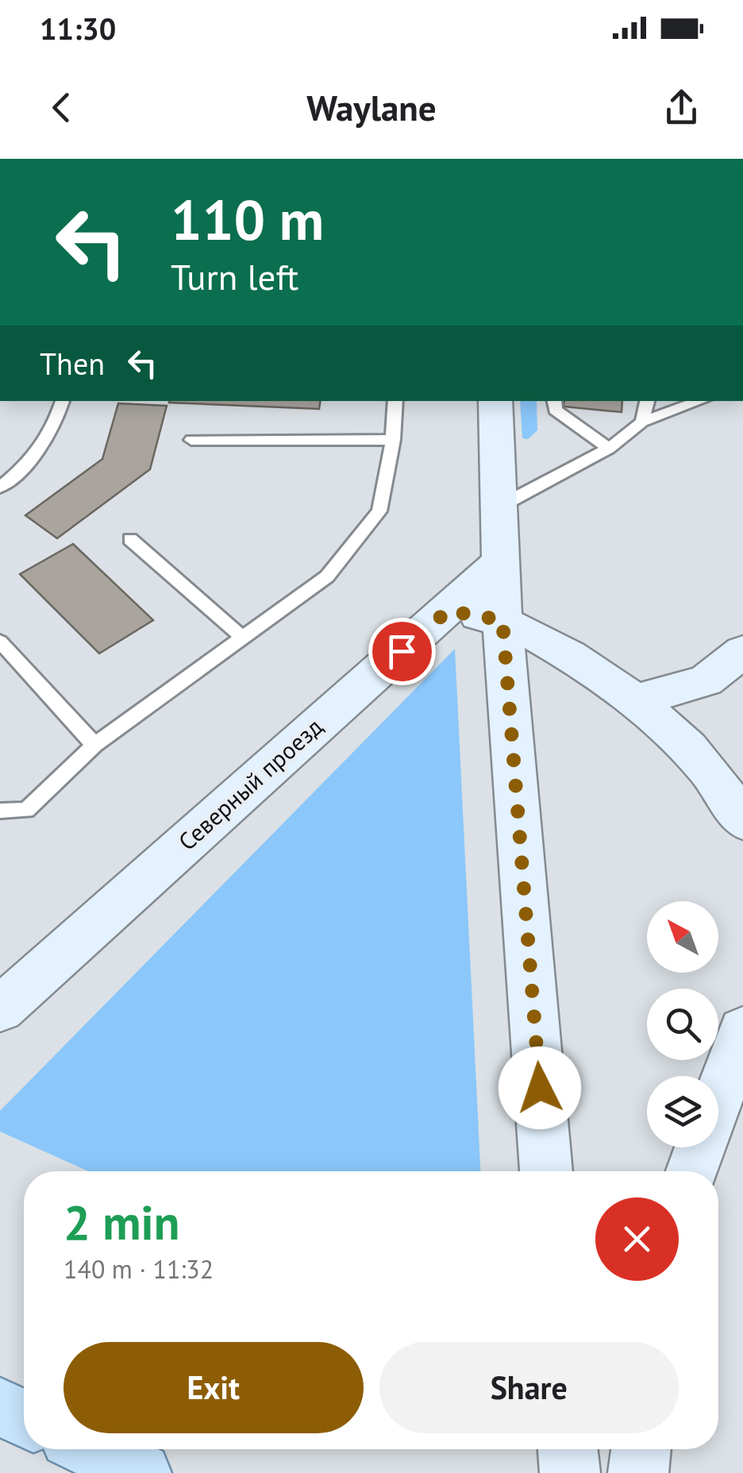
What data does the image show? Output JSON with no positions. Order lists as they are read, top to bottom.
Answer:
{
  "streets": {
    "main road": ["Северный проезд"]
  },
  "north": "top left",
  "page": {
    "status": "11:30",
    "header": "Waylane",
    "turn": ["110 m", "Turn left"],
    "then": "Then",
    "heading": ["2 min", "140 m · 11:32"],
    "buttons": ["Exit", "Share"]
  }
}
